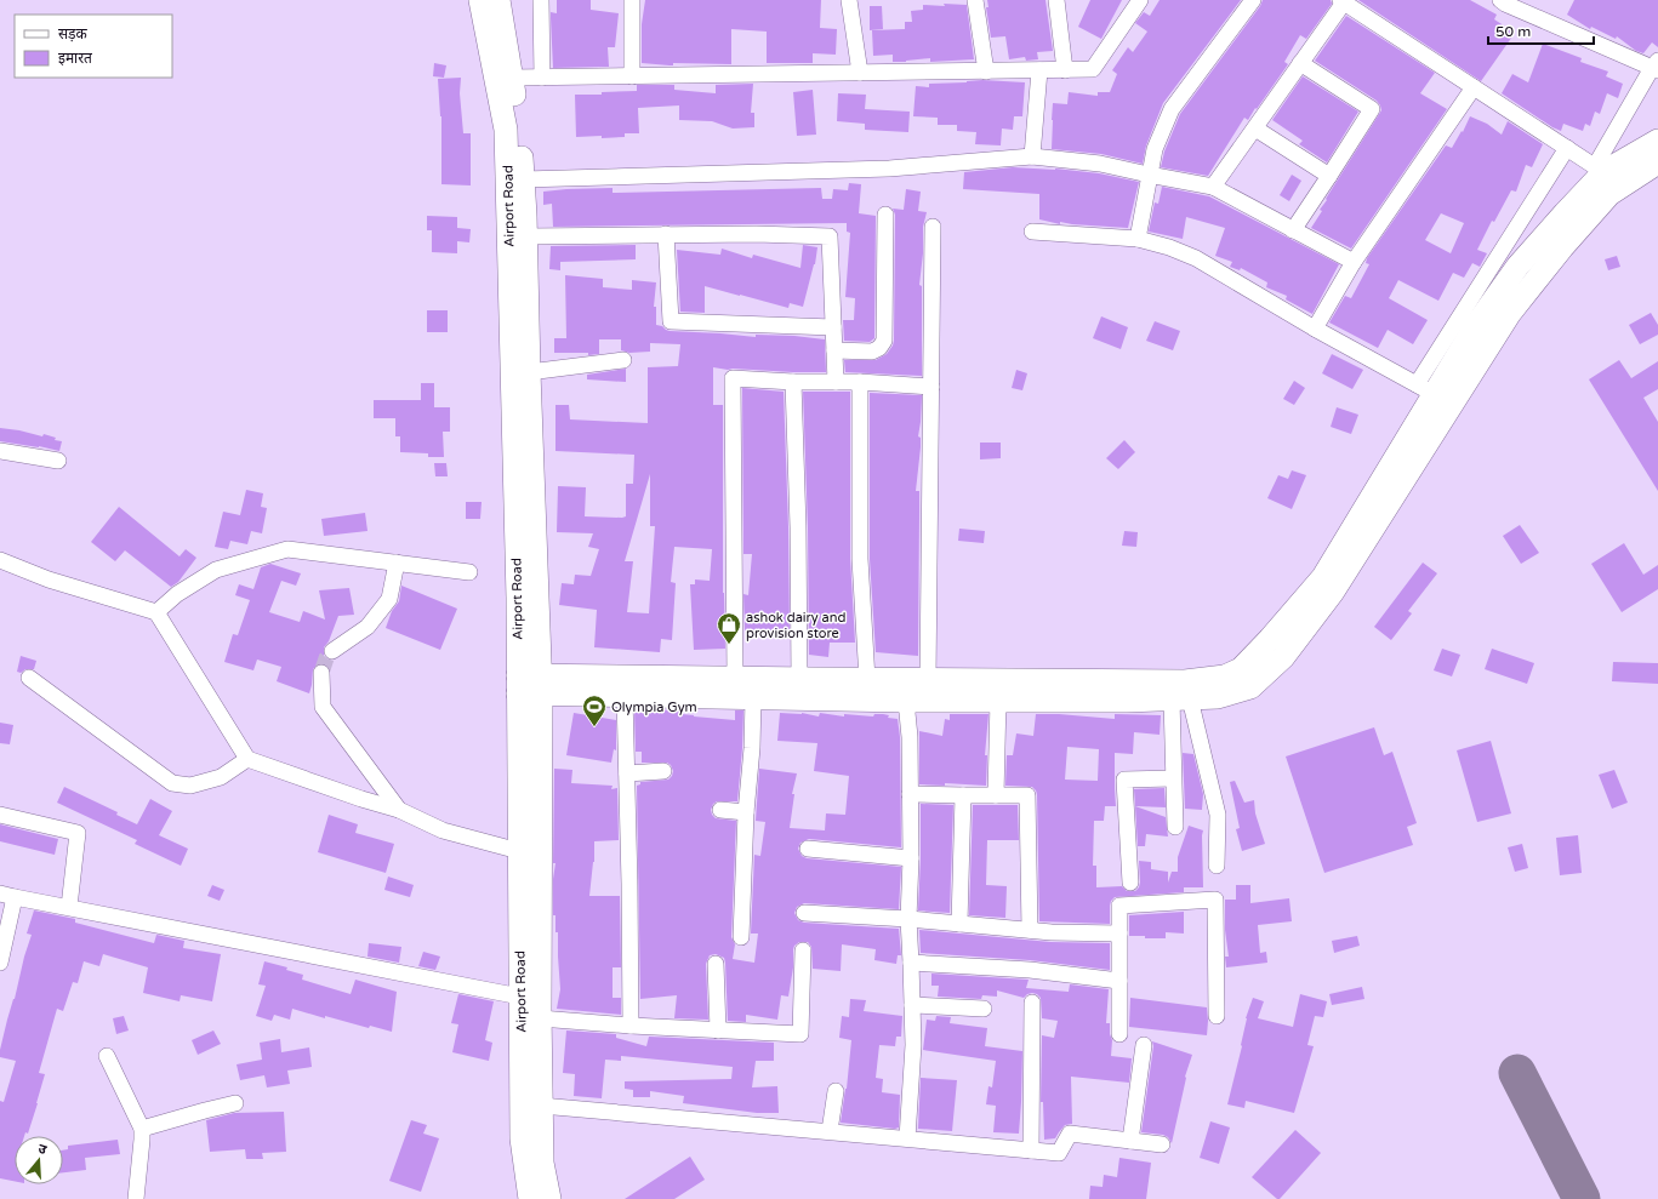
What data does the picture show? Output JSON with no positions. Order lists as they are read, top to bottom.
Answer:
{
  "streets": {
    "main road": ["Airport Road"]
  },
  "places": {
    "shop": ["ashok dairy and provision store"],
    "sports": ["Olympia Gym"]
  },
  "legend": ["सड़क", "इमारत"],
  "scale_bar": "50 m",
  "north": "top"
}
